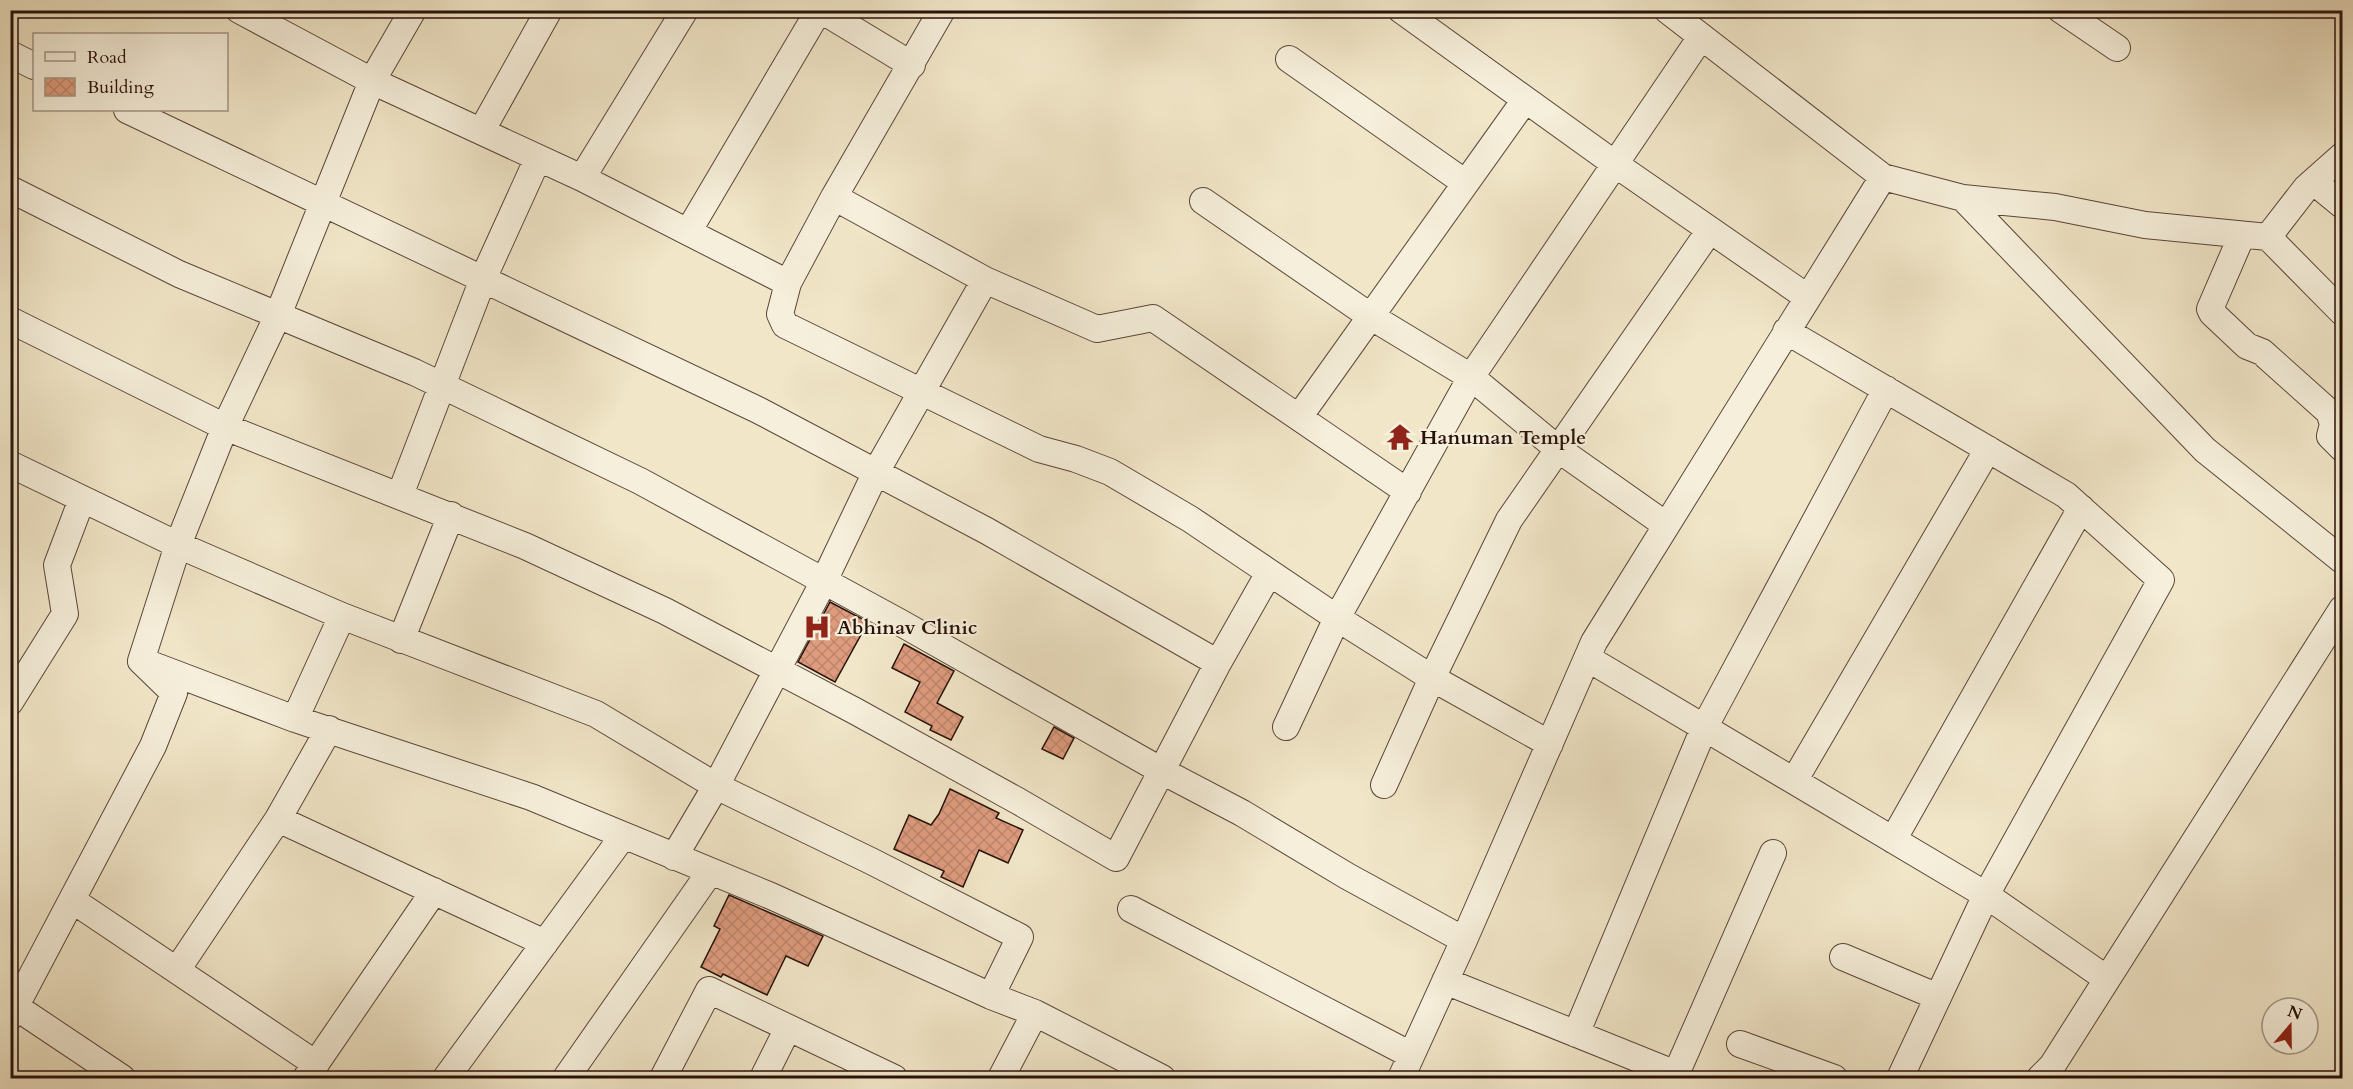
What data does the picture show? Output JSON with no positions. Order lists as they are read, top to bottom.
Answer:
{
  "places": {
    "temple": ["Hanuman Temple"],
    "hospital": ["Abhinav Clinic"]
  },
  "legend": ["Road", "Building"],
  "north": "top"
}
